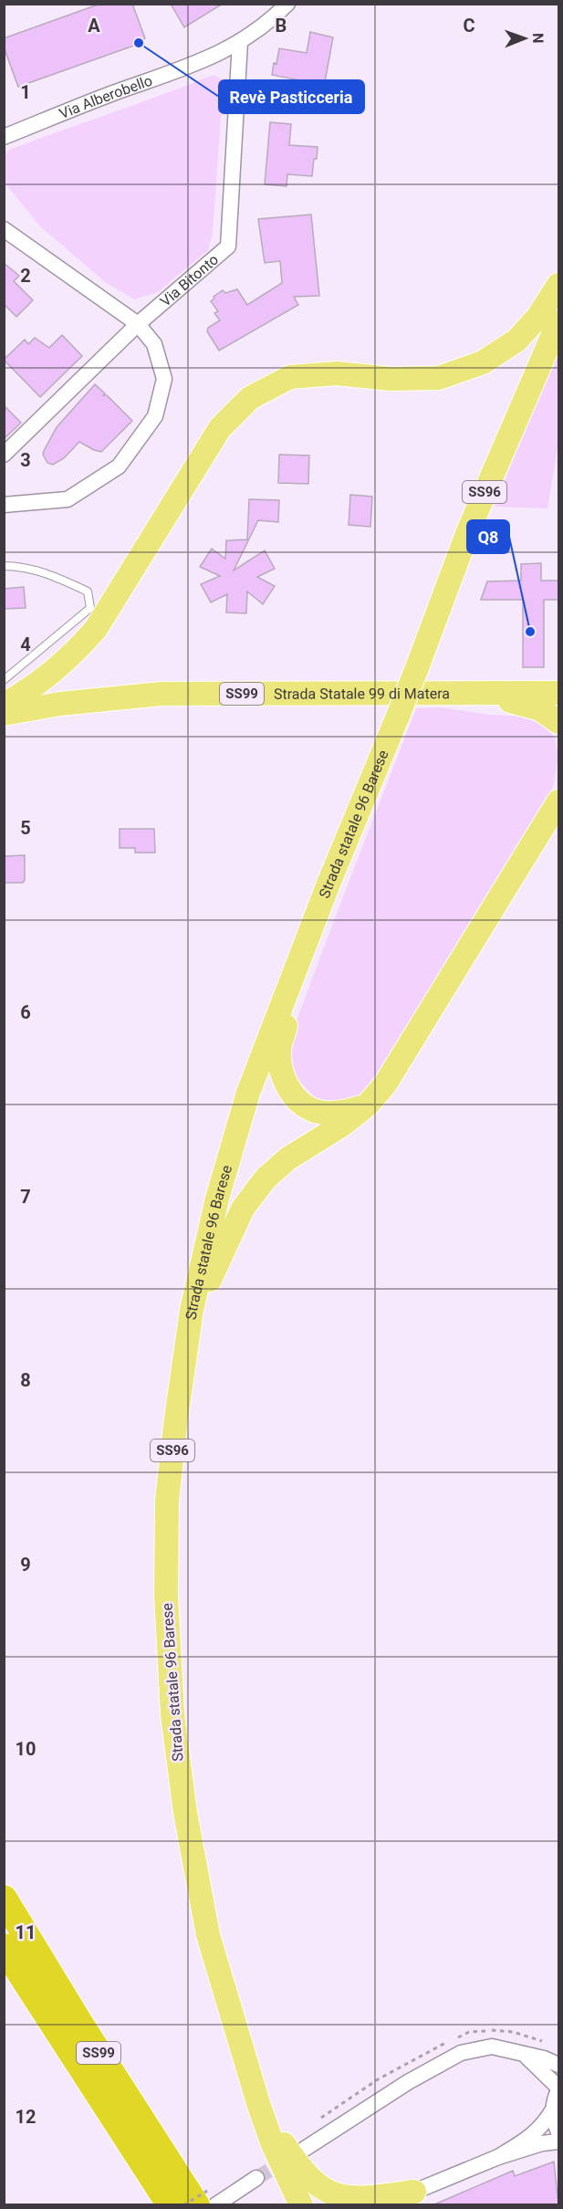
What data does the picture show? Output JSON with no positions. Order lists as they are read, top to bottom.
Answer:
{
  "streets": {
    "highway": ["SS99"],
    "main road": ["SS96", "Strada Statale 99 di Matera", "Strada statale 96 Barese"],
    "street": ["Via Alberobello", "Via Bitonto"]
  },
  "crossings": [
    ["Via Alberobello", "Via Bitonto"]
  ],
  "places": ["Revè Pasticceria", "Q8"],
  "north": "right",
  "grid": {
    "columns": ["A", "B", "C"],
    "rows": [
      "1",
      "2",
      "3",
      "4",
      "5",
      "6",
      "7",
      "8",
      "9",
      "10",
      "11",
      "12"
    ]
  }
}
